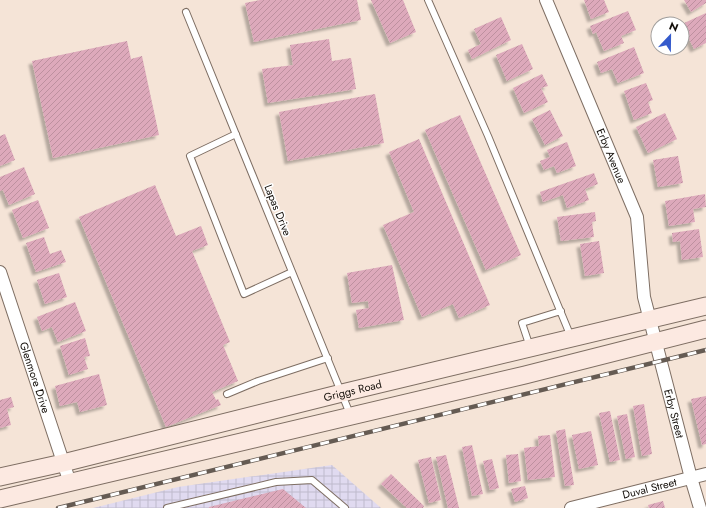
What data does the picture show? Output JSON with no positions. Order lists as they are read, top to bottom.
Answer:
{
  "streets": {
    "main road": ["Griggs Road"],
    "street": [
      "Erby Avenue",
      "Glenmore Drive",
      "Erby Street",
      "Duval Street"
    ],
    "lane": ["Lapas Drive"]
  },
  "crossings": [
    ["Erby Avenue", "Griggs Road"],
    ["Erby Avenue", "Erby Street"],
    ["Lapas Drive", "Griggs Road"],
    ["Glenmore Drive", "Griggs Road"],
    ["Griggs Road", "Erby Street"],
    ["Erby Street", "Duval Street"]
  ],
  "north": "top"
}
